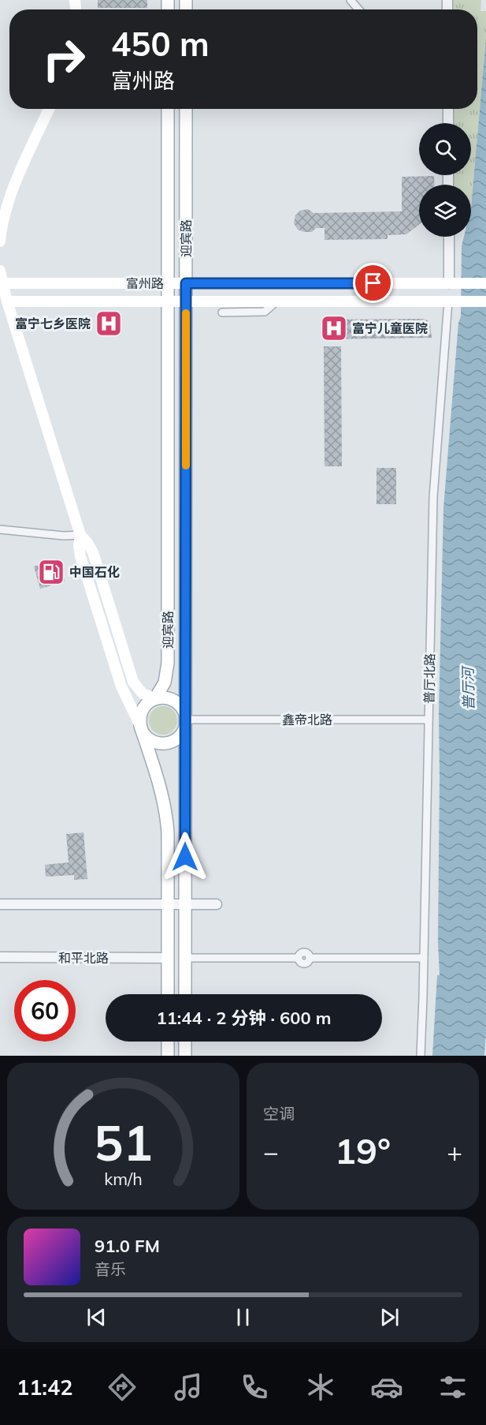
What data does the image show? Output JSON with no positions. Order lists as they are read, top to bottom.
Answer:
{
  "streets": {
    "main road": ["迎宾路", "富州路"],
    "street": ["普厅北路", "鑫帝北路", "和平北路"]
  },
  "crossings": [
    ["迎宾路", "富州路"],
    ["迎宾路", "鑫帝北路"],
    ["富州路", "普厅北路"],
    ["普厅北路", "鑫帝北路"]
  ],
  "water": ["普厅河"],
  "places": {
    "hospital": ["富宁七乡医院", "富宁儿童医院"],
    "fuel station": ["中国石化"]
  },
  "page": {
    "turn": ["450 m", "富州路"],
    "limit": "60",
    "trip": "11:44 · 2 分钟 · 600 m",
    "tile": "空调",
    "heat": ["−", "19°", "+"],
    "song": ["91.0 FM", "音乐"],
    "tabs": "11:42",
    "gauge": ["51", "km/h"]
  }
}
